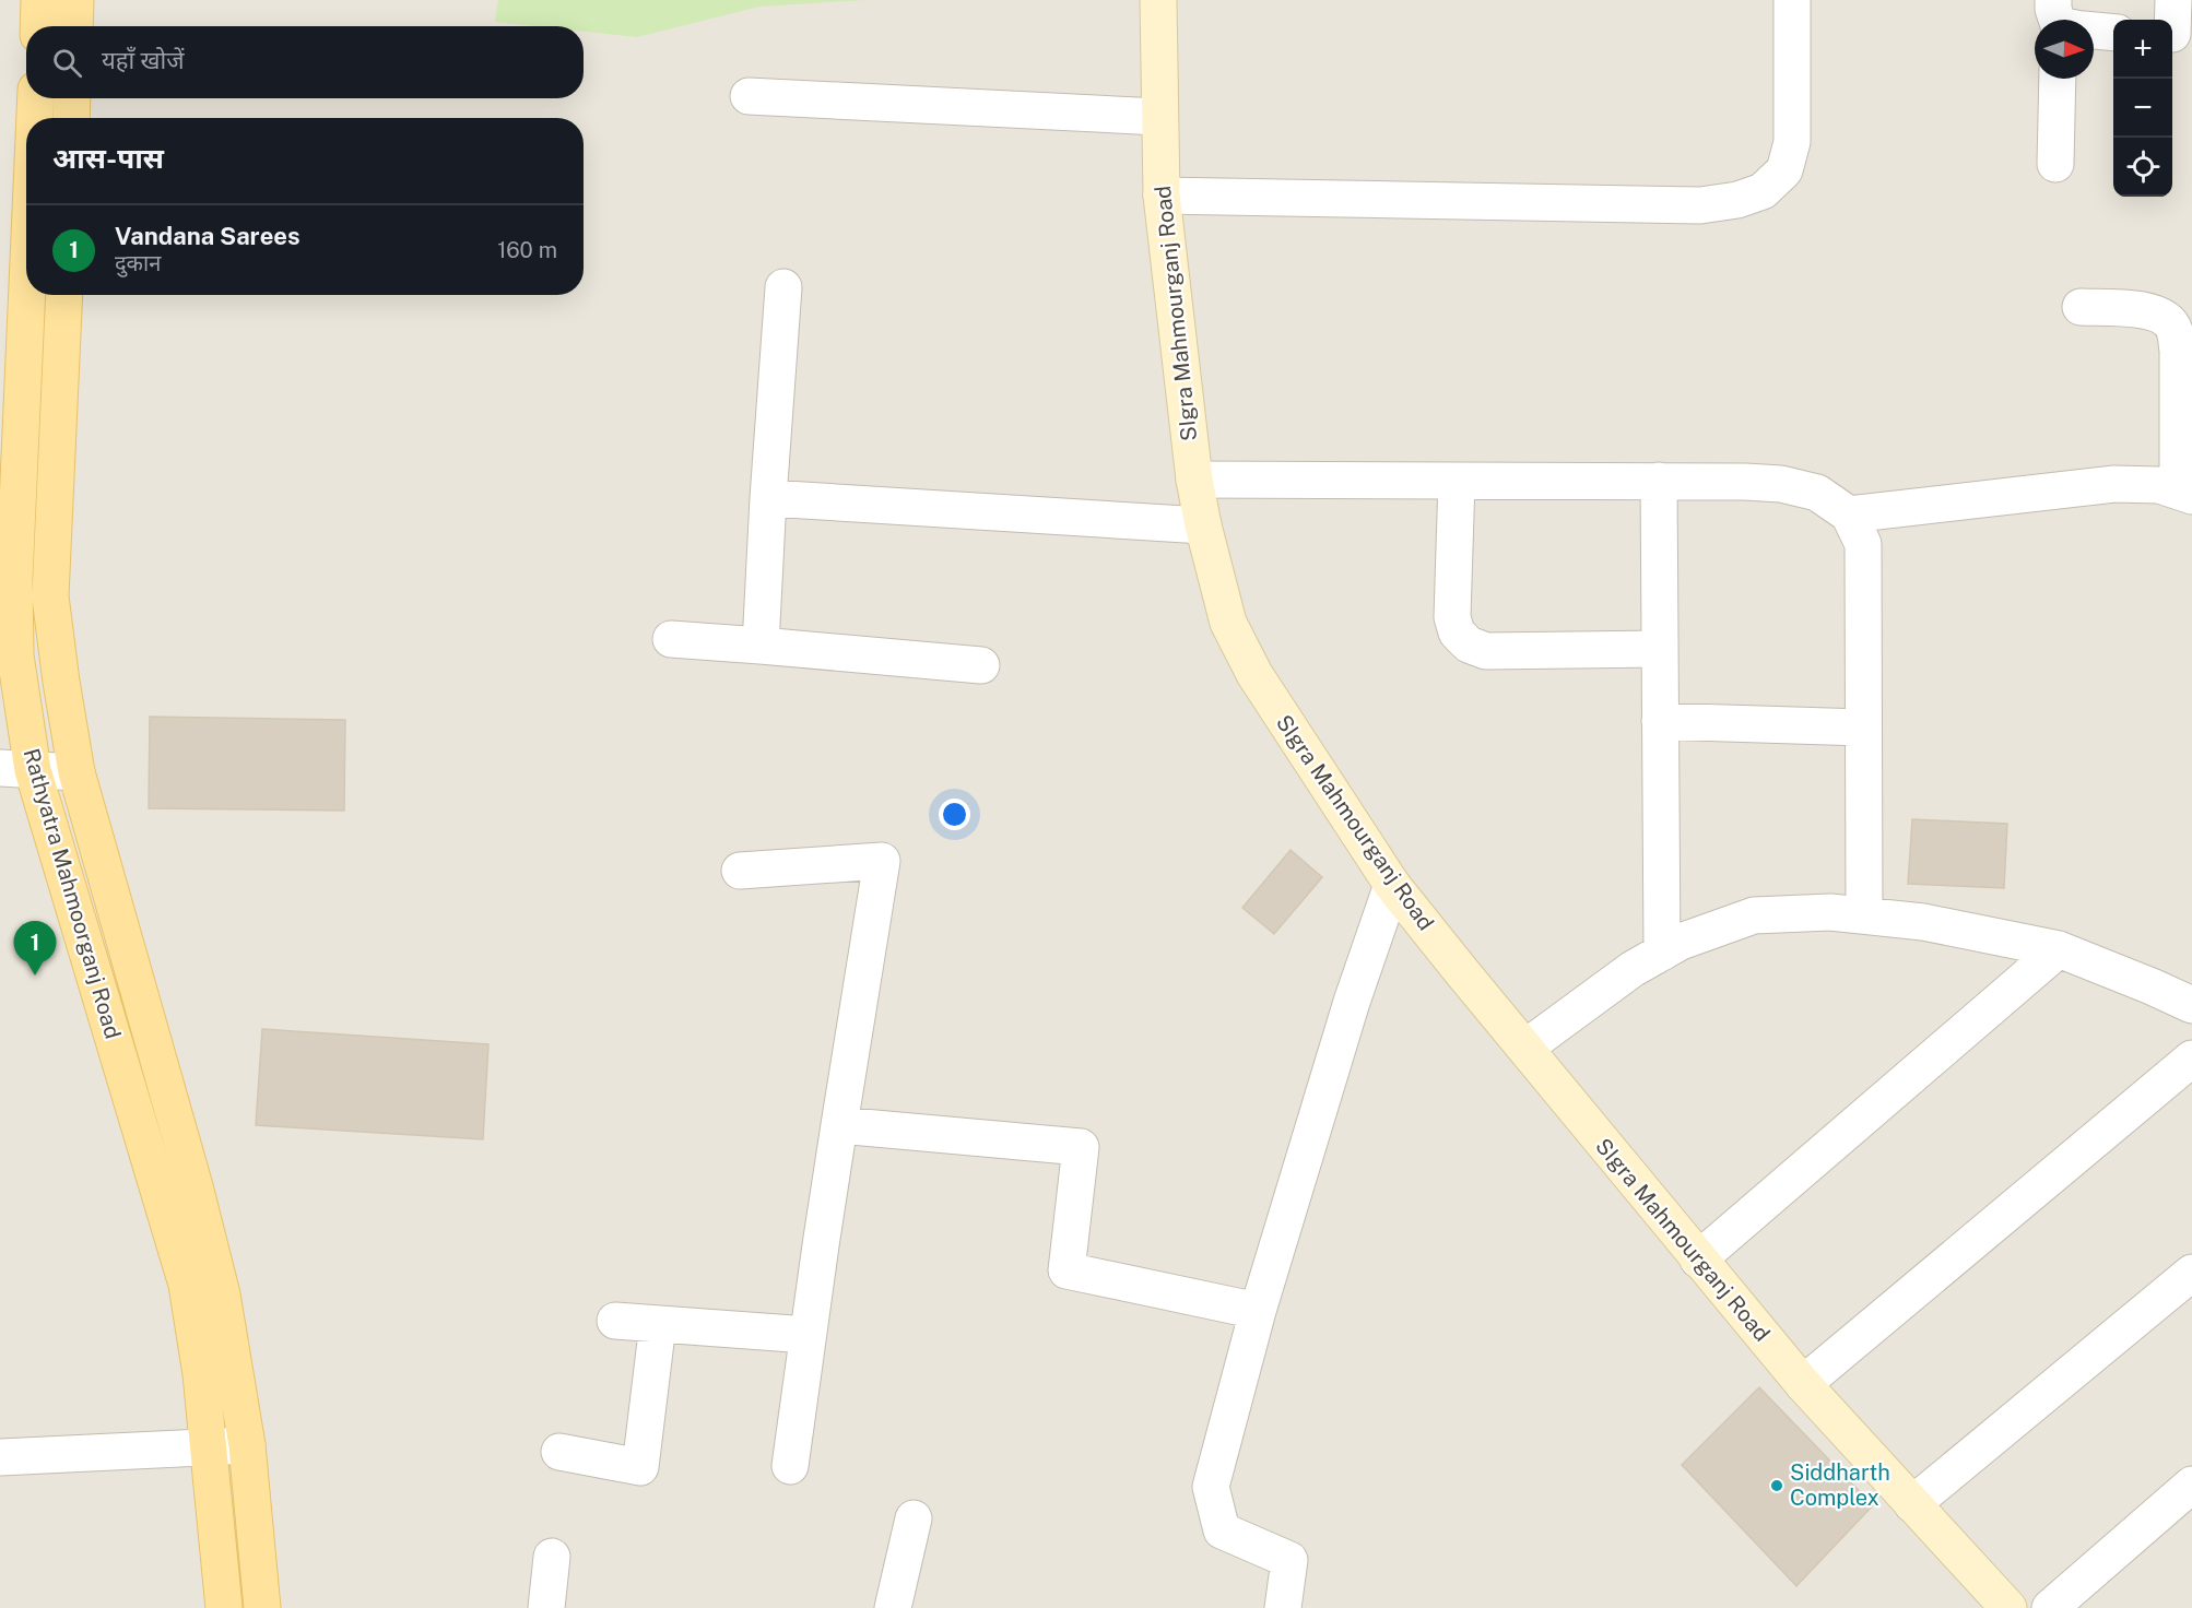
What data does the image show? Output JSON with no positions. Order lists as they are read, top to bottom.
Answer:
{
  "streets": {
    "main road": ["Rathyatra Mahmoorganj Road"],
    "street": ["SIgra Mahmourganj Road"]
  },
  "places": ["Siddharth Complex"],
  "north": "right",
  "page": {
    "map_buttons": ["+", "−"],
    "search": "यहाँ खोजें",
    "heading": "आस-पास",
    "list": [
      {
        "mark": "1",
        "name": "Vandana Sarees",
        "note": "दुकान",
        "value": "160 m"
      }
    ],
    "pins": "1"
  }
}
